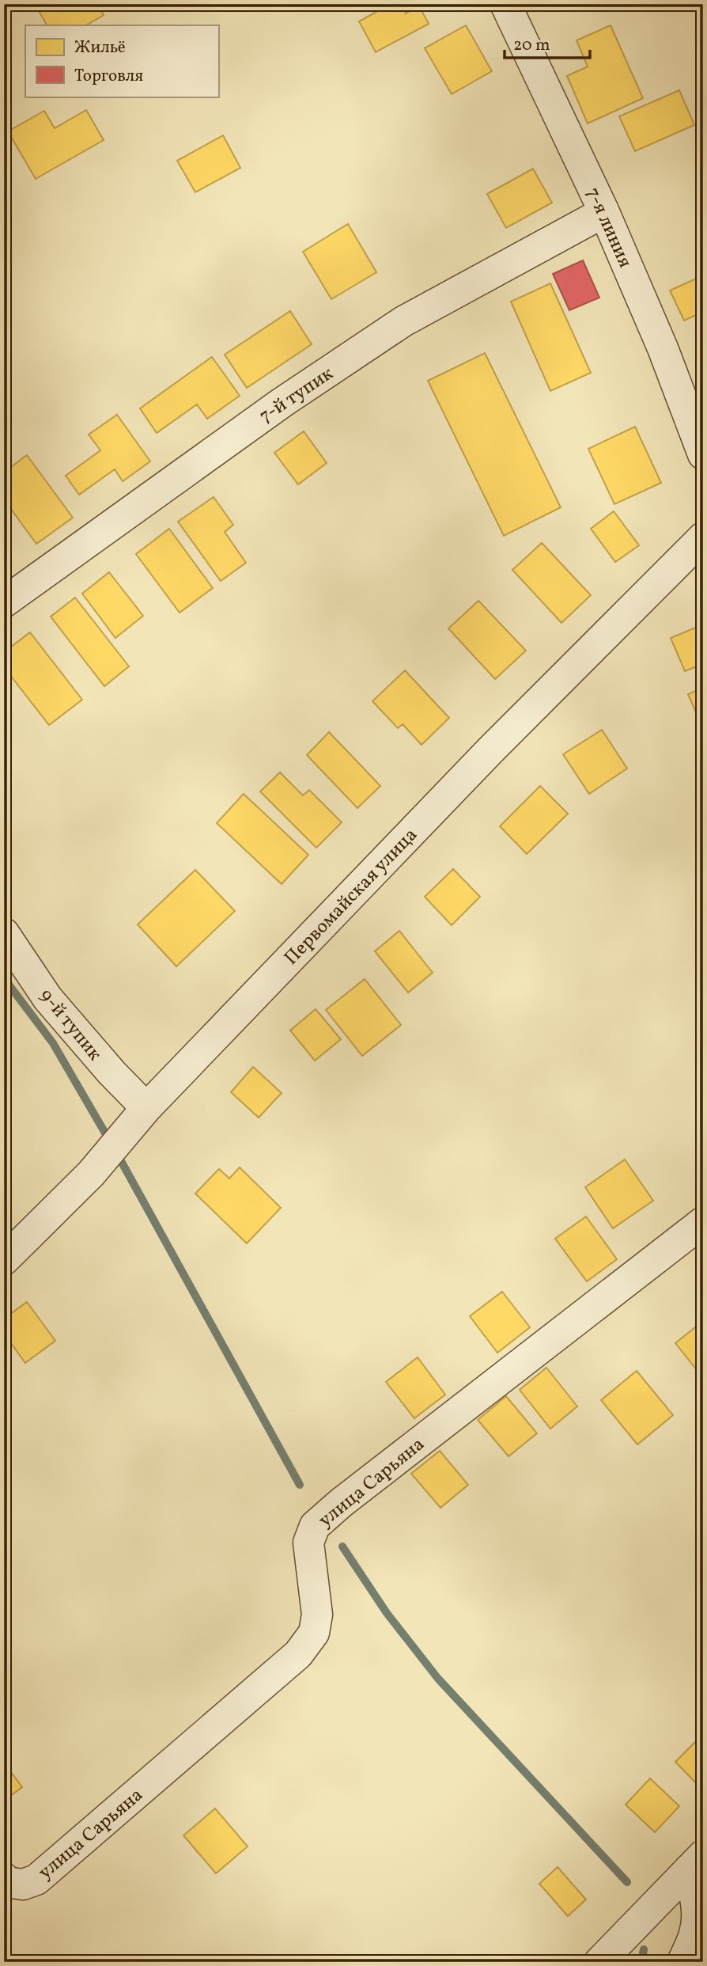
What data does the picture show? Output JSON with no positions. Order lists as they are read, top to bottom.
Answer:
{
  "streets": {
    "street": [
      "7-я линия",
      "7-й тупик",
      "Первомайская улица",
      "9-й тупик",
      "улица Сарьяна"
    ]
  },
  "crossings": [
    ["7-я линия", "7-й тупик"],
    ["Первомайская улица", "9-й тупик"]
  ],
  "legend": ["Жильё", "Торговля"],
  "scale_bar": "20 m"
}
